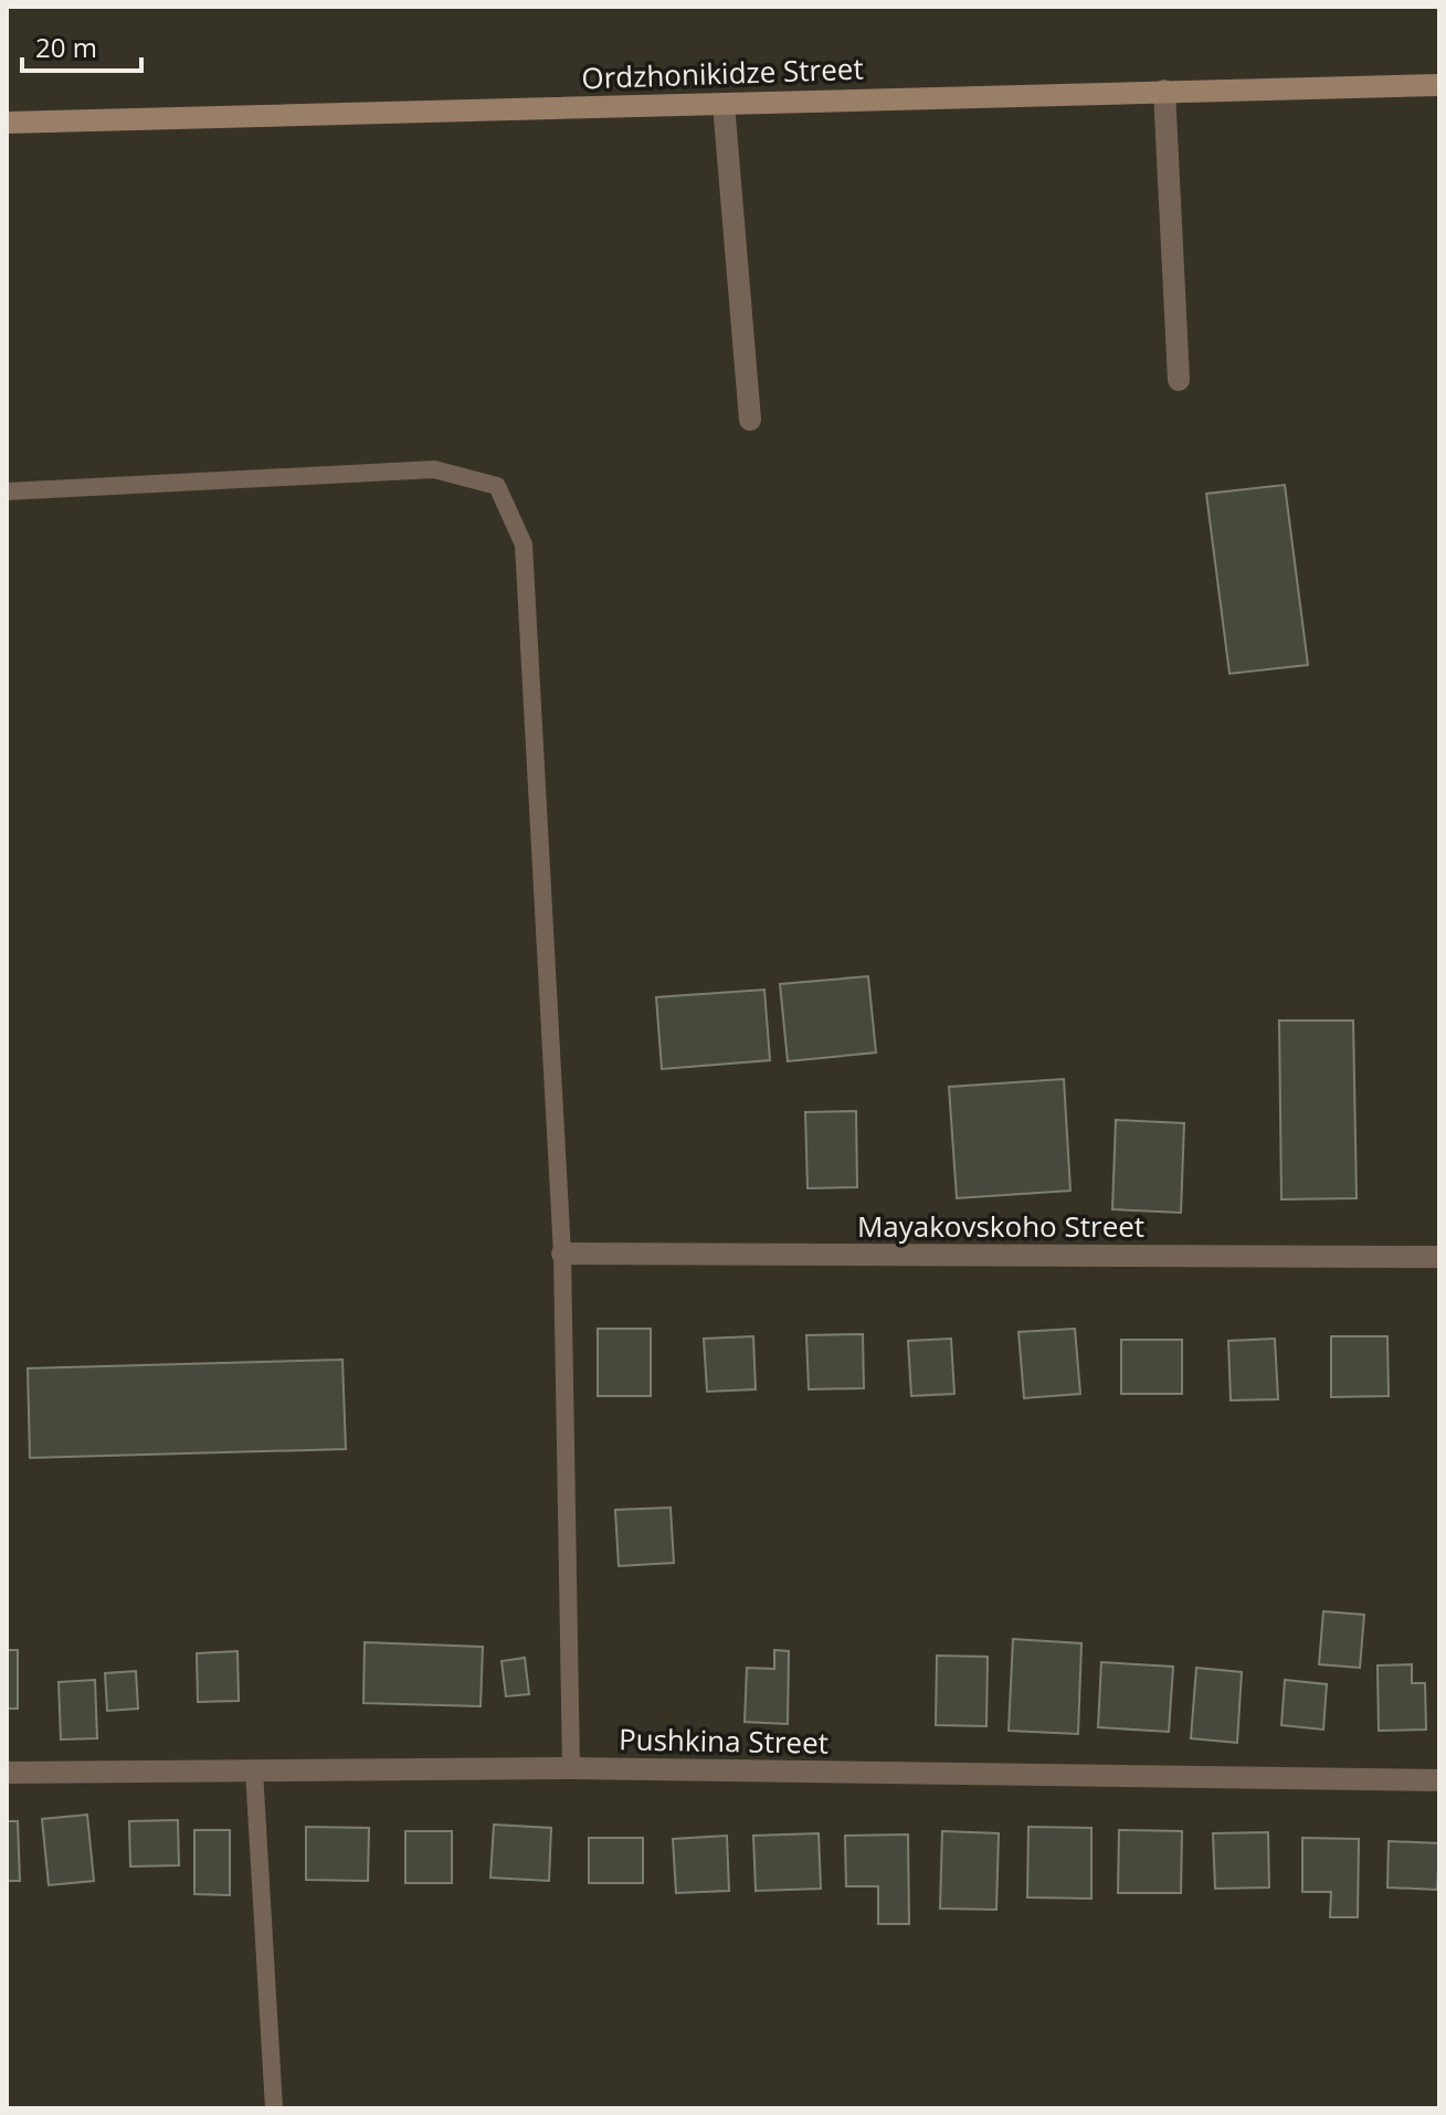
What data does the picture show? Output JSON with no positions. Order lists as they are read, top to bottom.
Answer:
{
  "streets": {
    "main road": ["Ordzhonikidze Street"],
    "street": ["Mayakovskoho Street", "Pushkina Street"]
  },
  "scale_bar": "20 m"
}
